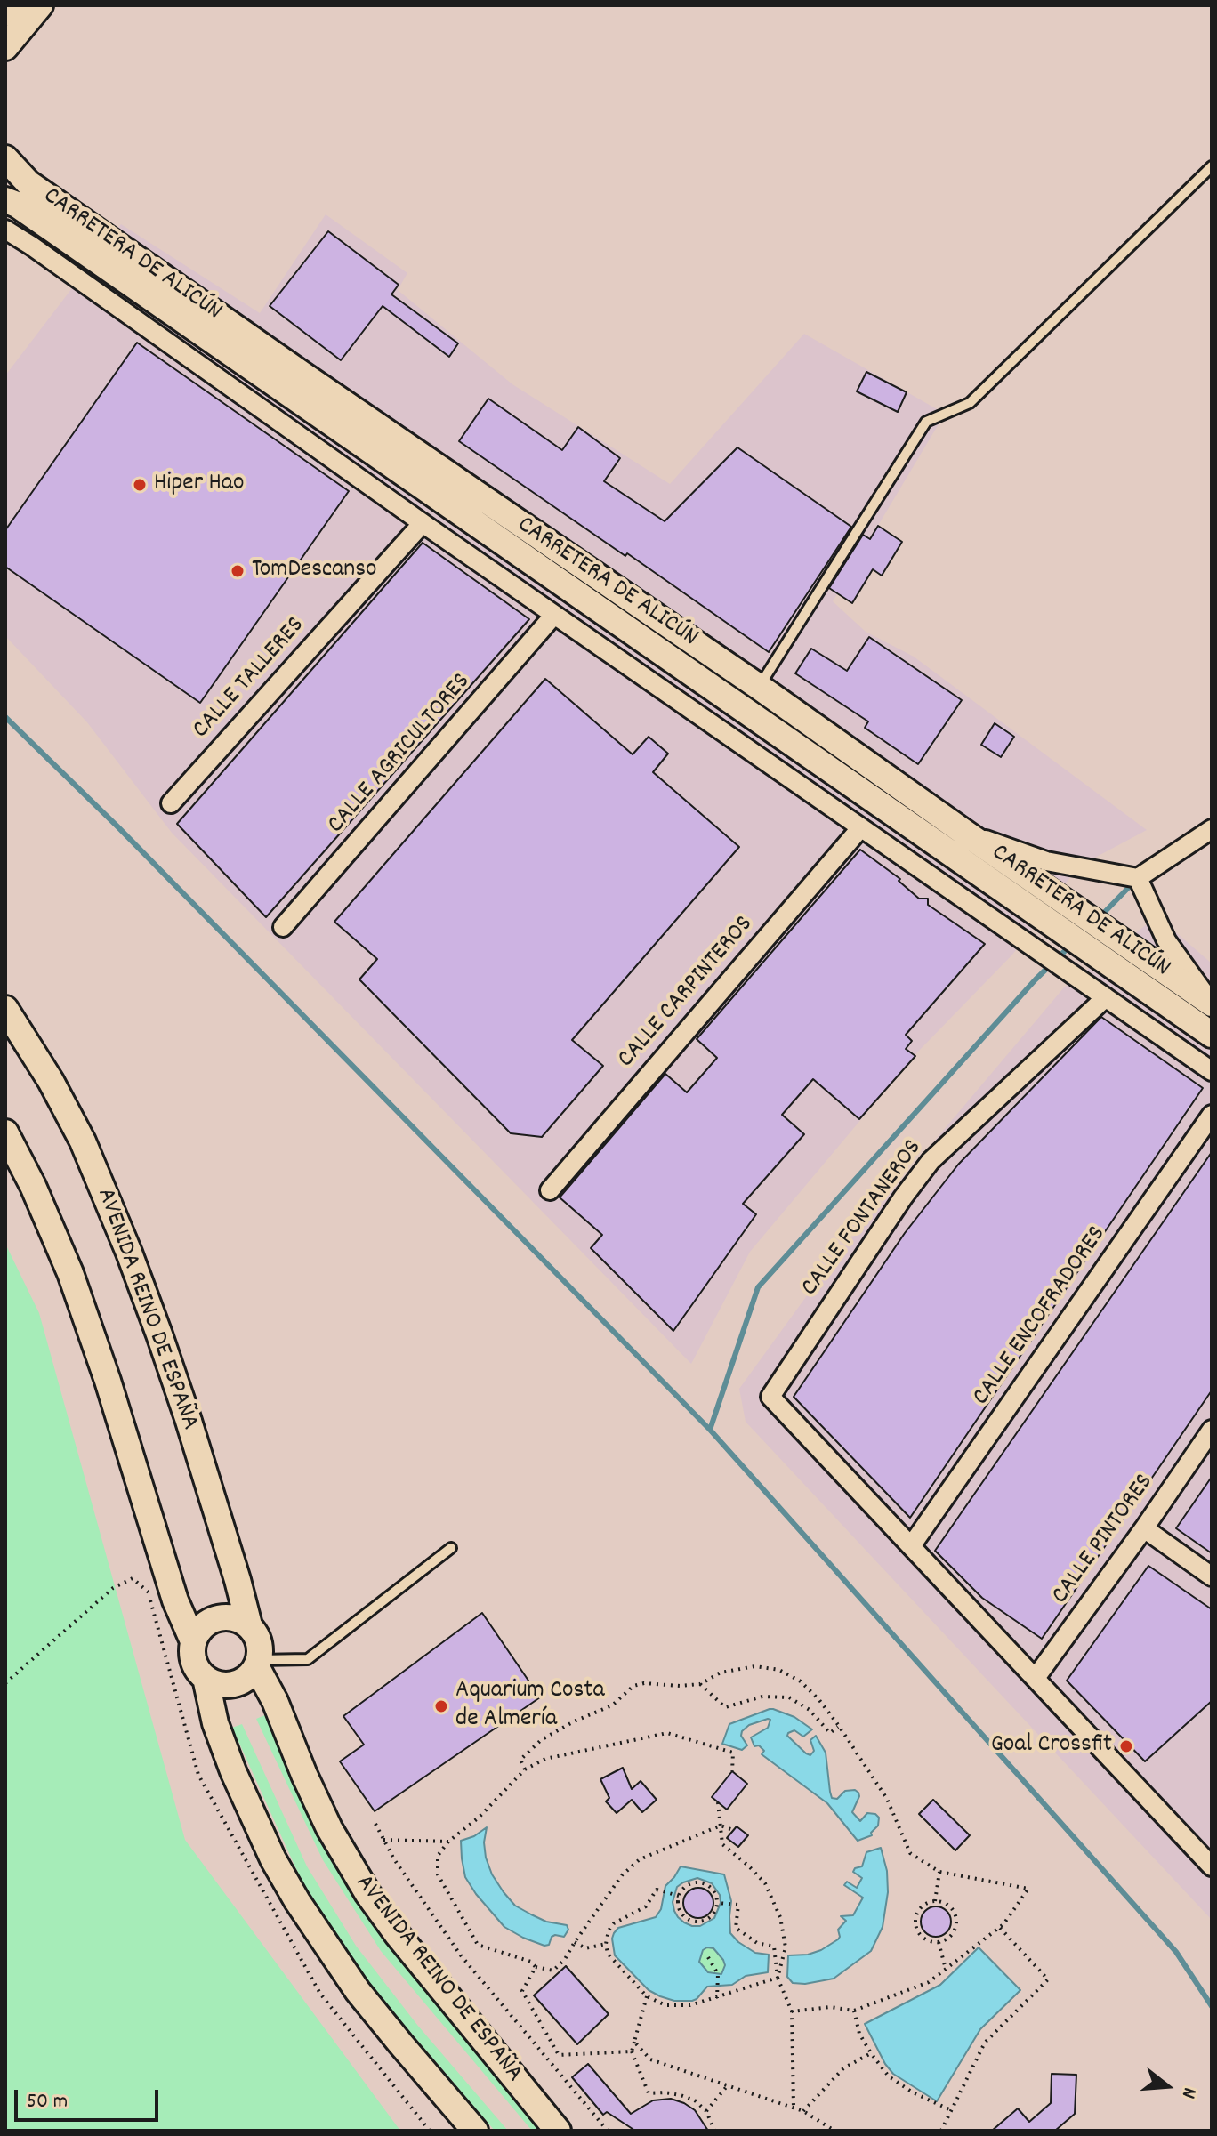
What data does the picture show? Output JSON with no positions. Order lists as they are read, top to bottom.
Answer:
{
  "streets": {
    "main road": ["CARRETERA DE ALICÚN", "AVENIDA REINO DE ESPAÑA"],
    "street": [
      "CALLE TALLERES",
      "CALLE AGRICULTORES",
      "CALLE CARPINTEROS",
      "CALLE FONTANEROS",
      "CALLE ENCOFRADORES",
      "CALLE PINTORES"
    ]
  },
  "crossings": [
    ["CALLE FONTANEROS", "CALLE ENCOFRADORES"]
  ],
  "places": [
    "Hiper Hao",
    "TomDescanso",
    "Aquarium Costa de Almería",
    "Goal Crossfit"
  ],
  "scale_bar": "50 m",
  "north": "right"
}
